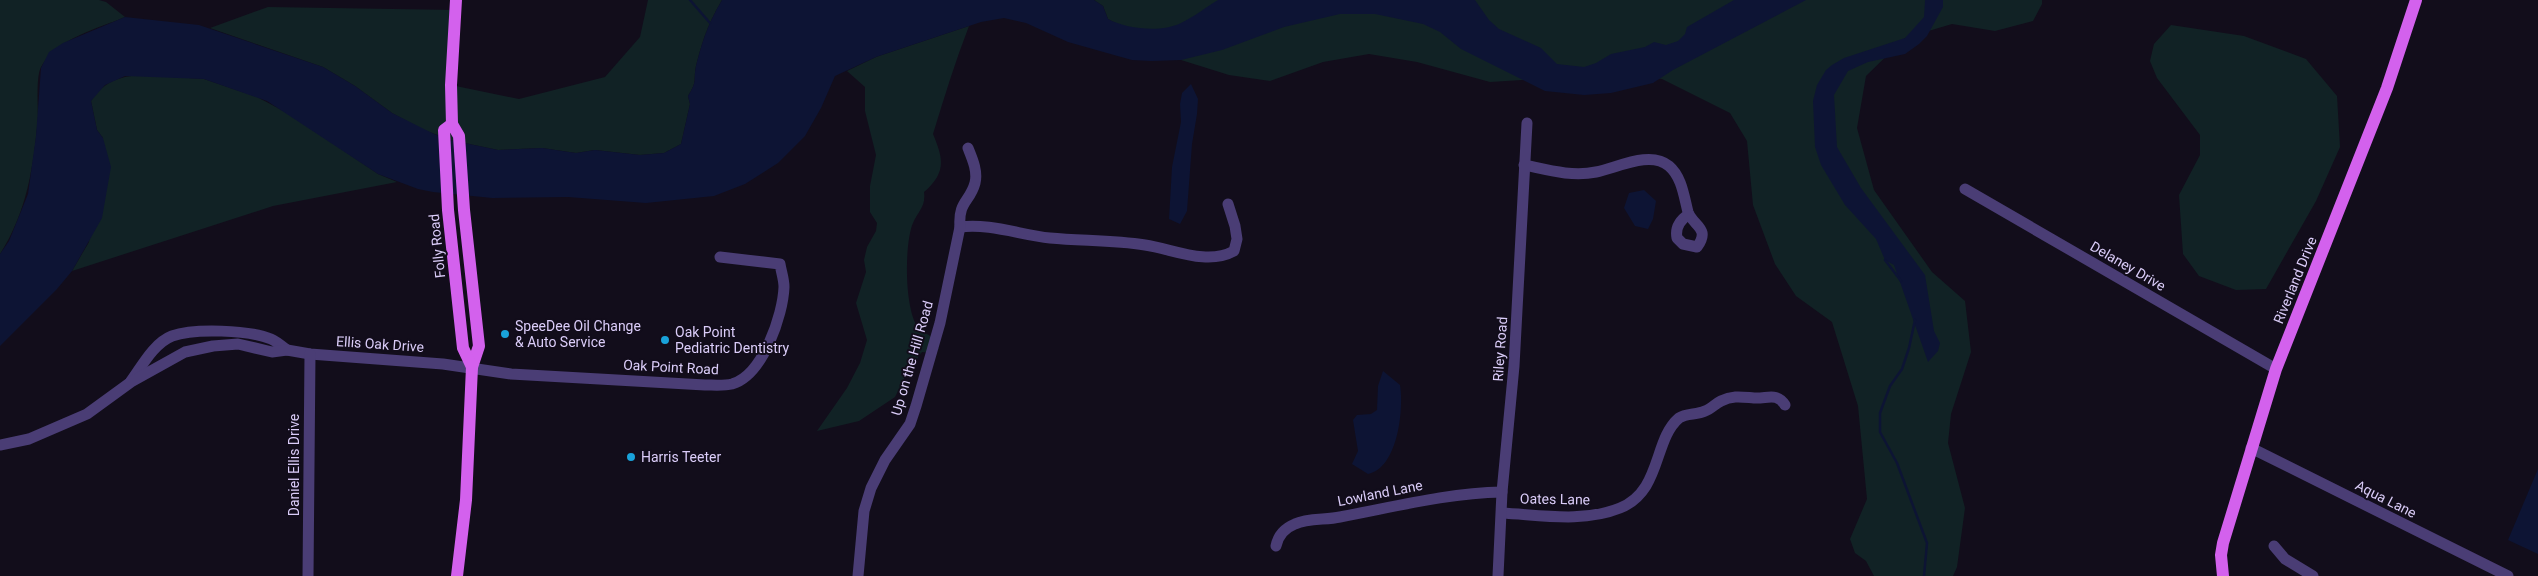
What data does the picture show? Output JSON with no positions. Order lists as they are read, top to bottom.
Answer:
{
  "streets": {
    "main road": ["Folly Road", "Riverland Drive"],
    "street": [
      "Delaney Drive",
      "Ellis Oak Drive",
      "Riley Road",
      "Up on the Hill Road",
      "Oak Point Road",
      "Daniel Ellis Drive",
      "Lowland Lane",
      "Oates Lane",
      "Aqua Lane"
    ]
  },
  "crossings": [
    ["Folly Road", "Ellis Oak Drive"],
    ["Folly Road", "Oak Point Road"],
    ["Delaney Drive", "Riverland Drive"],
    ["Riverland Drive", "Aqua Lane"],
    ["Ellis Oak Drive", "Oak Point Road"],
    ["Ellis Oak Drive", "Daniel Ellis Drive"],
    ["Riley Road", "Lowland Lane"],
    ["Riley Road", "Oates Lane"]
  ],
  "places": ["SpeeDee Oil Change & Auto Service", "Oak Point Pediatric Dentistry", "Harris Teeter"]
}
